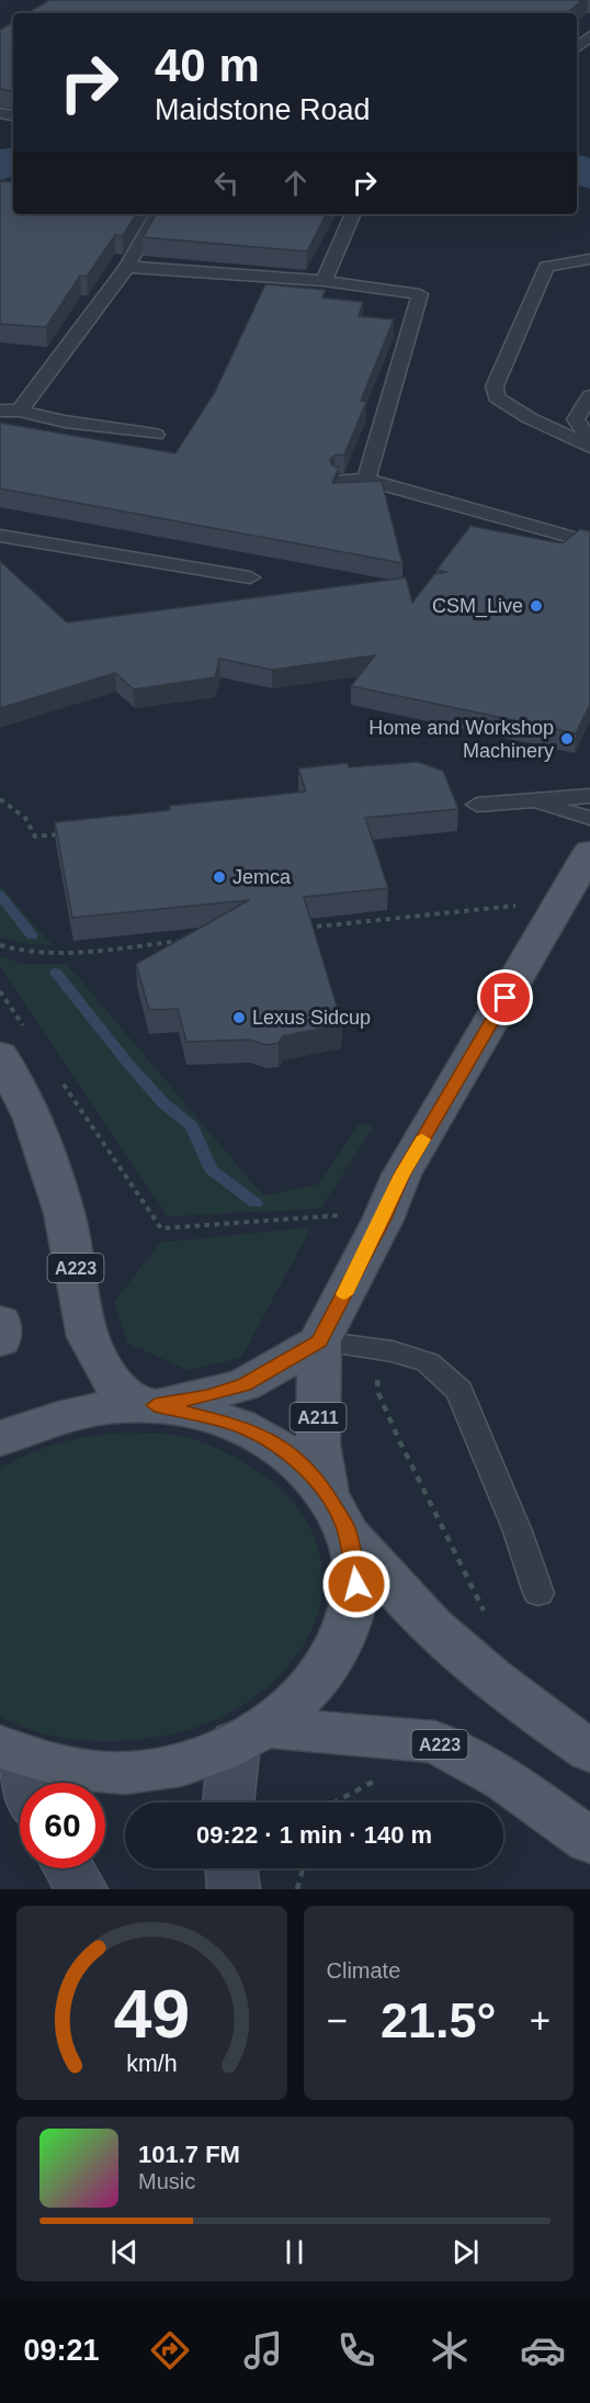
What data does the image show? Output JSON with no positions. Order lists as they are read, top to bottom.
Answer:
{
  "streets": {
    "main road": ["A223", "A211"]
  },
  "places": [
    "CSM_Live",
    "Home and Workshop Machinery",
    "Jemca",
    "Lexus Sidcup"
  ],
  "page": {
    "turn": ["40 m", "Maidstone Road"],
    "limit": "60",
    "trip": "09:22 · 1 min · 140 m",
    "tile": "Climate",
    "heat": ["−", "21.5°", "+"],
    "song": ["101.7 FM", "Music"],
    "tabs": "09:21",
    "gauge": ["49", "km/h"]
  }
}
